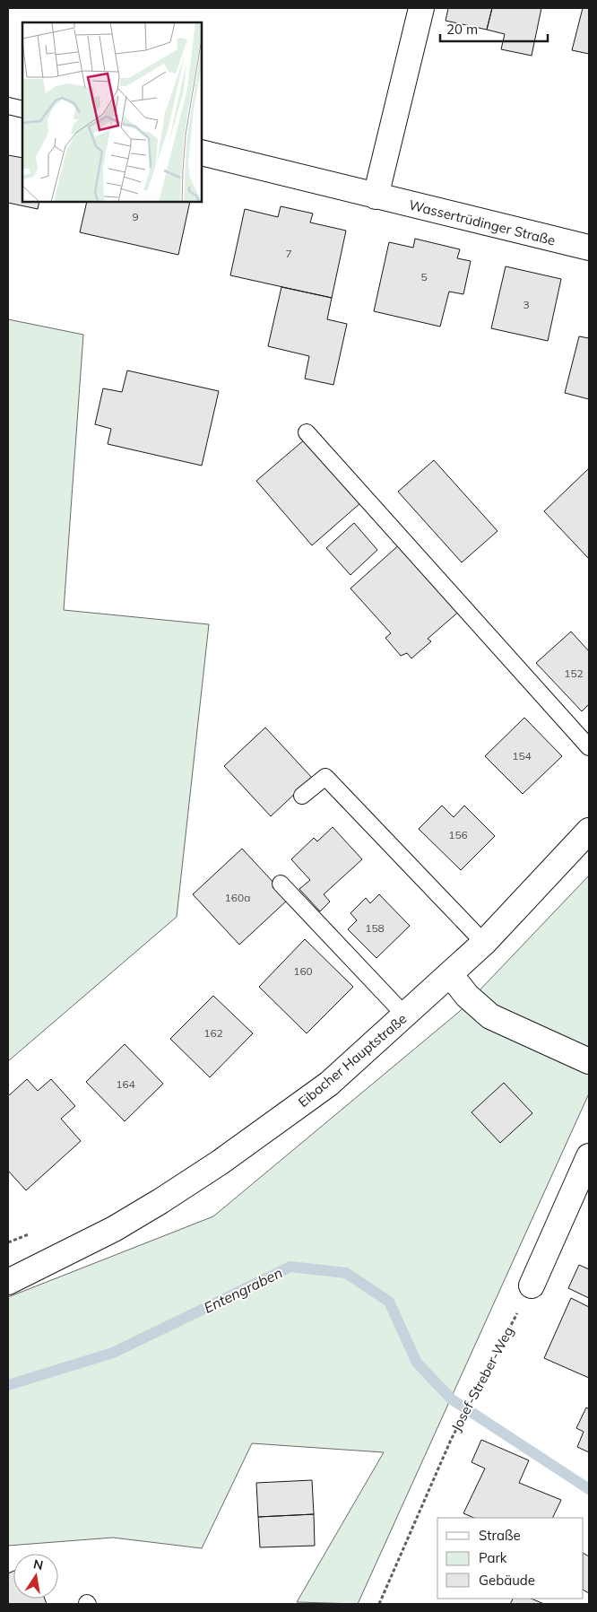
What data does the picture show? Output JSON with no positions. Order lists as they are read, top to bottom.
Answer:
{
  "streets": {
    "street": ["Wassertrüdinger Straße", "Eibacher Hauptstraße"],
    "path": ["Josef-Streber-Weg"]
  },
  "water": ["Entengraben"],
  "house_numbers": [
    "9",
    "7",
    "5",
    "3",
    "152",
    "154",
    "156",
    "160a",
    "158",
    "160",
    "162",
    "164"
  ],
  "legend": ["Straße", "Park", "Gebäude"],
  "scale_bar": "20 m",
  "north": "top"
}
